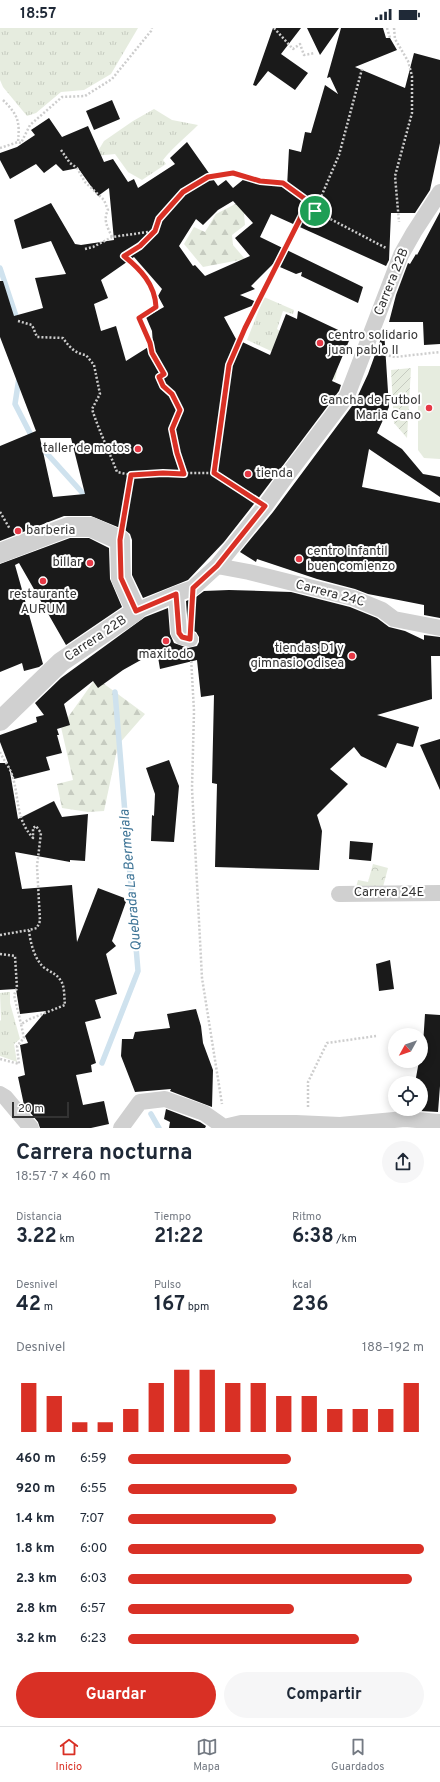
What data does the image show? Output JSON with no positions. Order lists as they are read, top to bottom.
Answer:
{
  "streets": {
    "street": ["Carrera 22B", "Carrera 24C", "Carrera 24E"]
  },
  "crossings": [
    ["Carrera 22B", "Carrera 24C"]
  ],
  "water": ["Quebrada La Bermejala"],
  "places": [
    "centro solidario juan pablo II",
    "Cancha de Futbol Maria Cano",
    "taller de motos",
    "tienda",
    "barberia",
    "centro infantil buen comienzo",
    "billar",
    "restaurante AURUM",
    "maxitodo",
    "tiendas D1 y gimnasio odisea"
  ],
  "scale_bar": "20 m",
  "north": "bottom left",
  "page": {
    "status": "18:57",
    "scale": "20 m",
    "heading": ["Carrera nocturna", "18:57 · 7 × 460 m"],
    "stats": [
      ["Distancia", "3.22 km"],
      ["Tiempo", "21:22"],
      ["Ritmo", "6:38 /km"],
      ["Desnivel", "42 m"],
      ["Pulso", "167 bpm"],
      ["kcal", "236"]
    ],
    "chart": ["Desnivel", "188–192 m"],
    "list": [
      {
        "name": "460 m",
        "note": "6:59"
      },
      {
        "name": "920 m",
        "note": "6:55"
      },
      {
        "name": "1.4 km",
        "note": "7:07"
      },
      {
        "name": "1.8 km",
        "note": "6:00"
      },
      {
        "name": "2.3 km",
        "note": "6:03"
      },
      {
        "name": "2.8 km",
        "note": "6:57"
      },
      {
        "name": "3.2 km",
        "note": "6:23"
      }
    ],
    "buttons": ["Guardar", "Compartir"],
    "tabs": ["Inicio", "Mapa", "Guardados"]
  }
}
